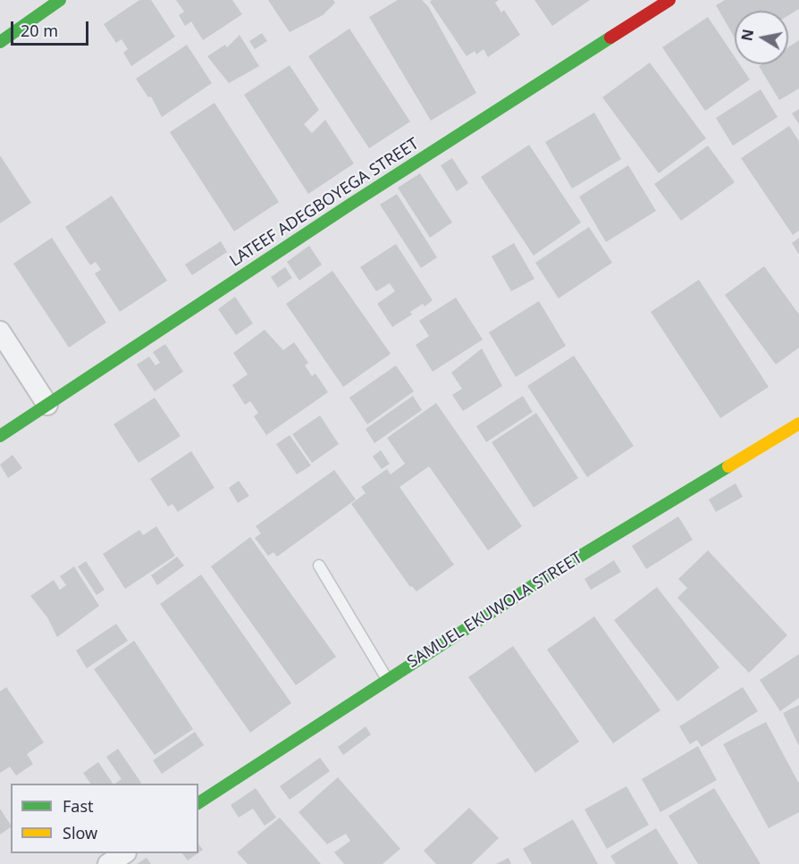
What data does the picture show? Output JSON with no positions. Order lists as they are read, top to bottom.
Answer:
{
  "streets": {
    "street": ["LATEEF ADEGBOYEGA STREET", "SAMUEL EKUWOLA STREET"]
  },
  "legend": ["Fast", "Slow"],
  "scale_bar": "20 m",
  "north": "left"
}
